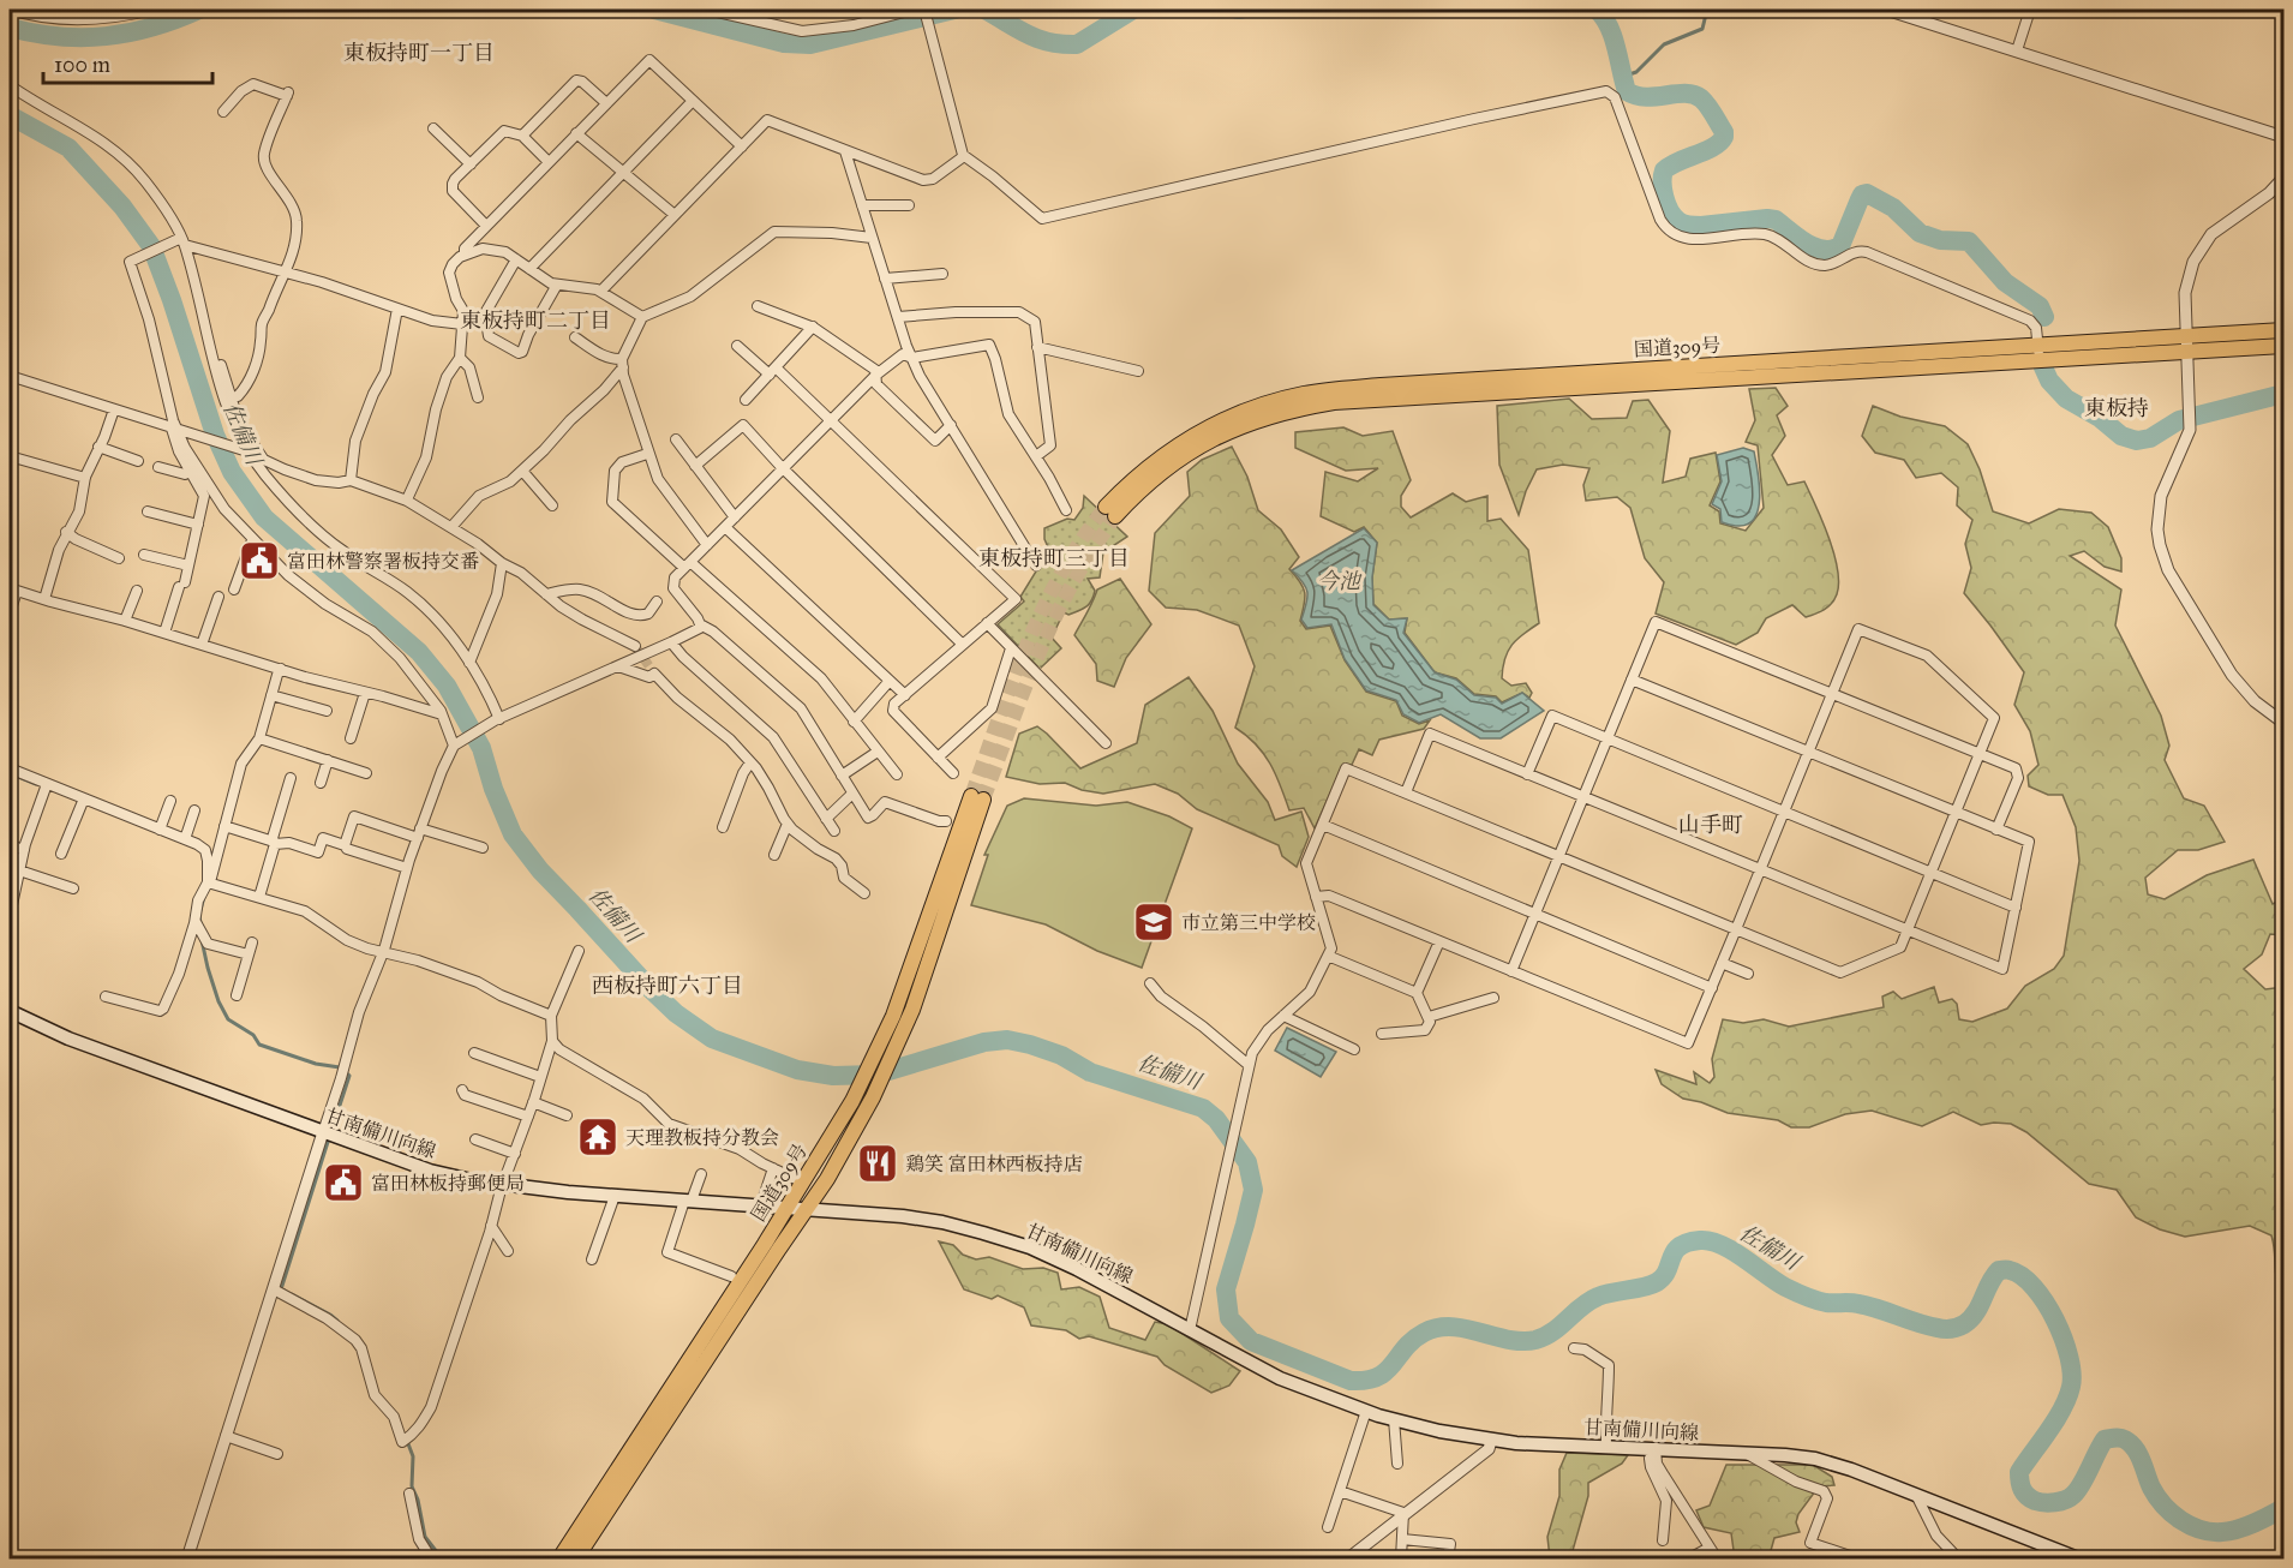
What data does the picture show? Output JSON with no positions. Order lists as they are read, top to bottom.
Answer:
{
  "streets": {
    "highway": ["国道309号"],
    "main road": ["甘南備川向線"]
  },
  "crossings": [
    ["国道309号", "甘南備川向線"]
  ],
  "districts": [
    "東板持町一丁目",
    "東板持町二丁目",
    "東板持",
    "東板持町三丁目",
    "山手町",
    "西板持町六丁目"
  ],
  "water": ["佐備川", "今池"],
  "places": {
    "public building": ["富田林警察署板持交番", "富田林板持郵便局"],
    "school or university": ["市立第三中学校"],
    "temple": ["天理教板持分教会"],
    "restaurant": ["鶏笑 富田林西板持店"]
  },
  "scale_bar": "100 m"
}
